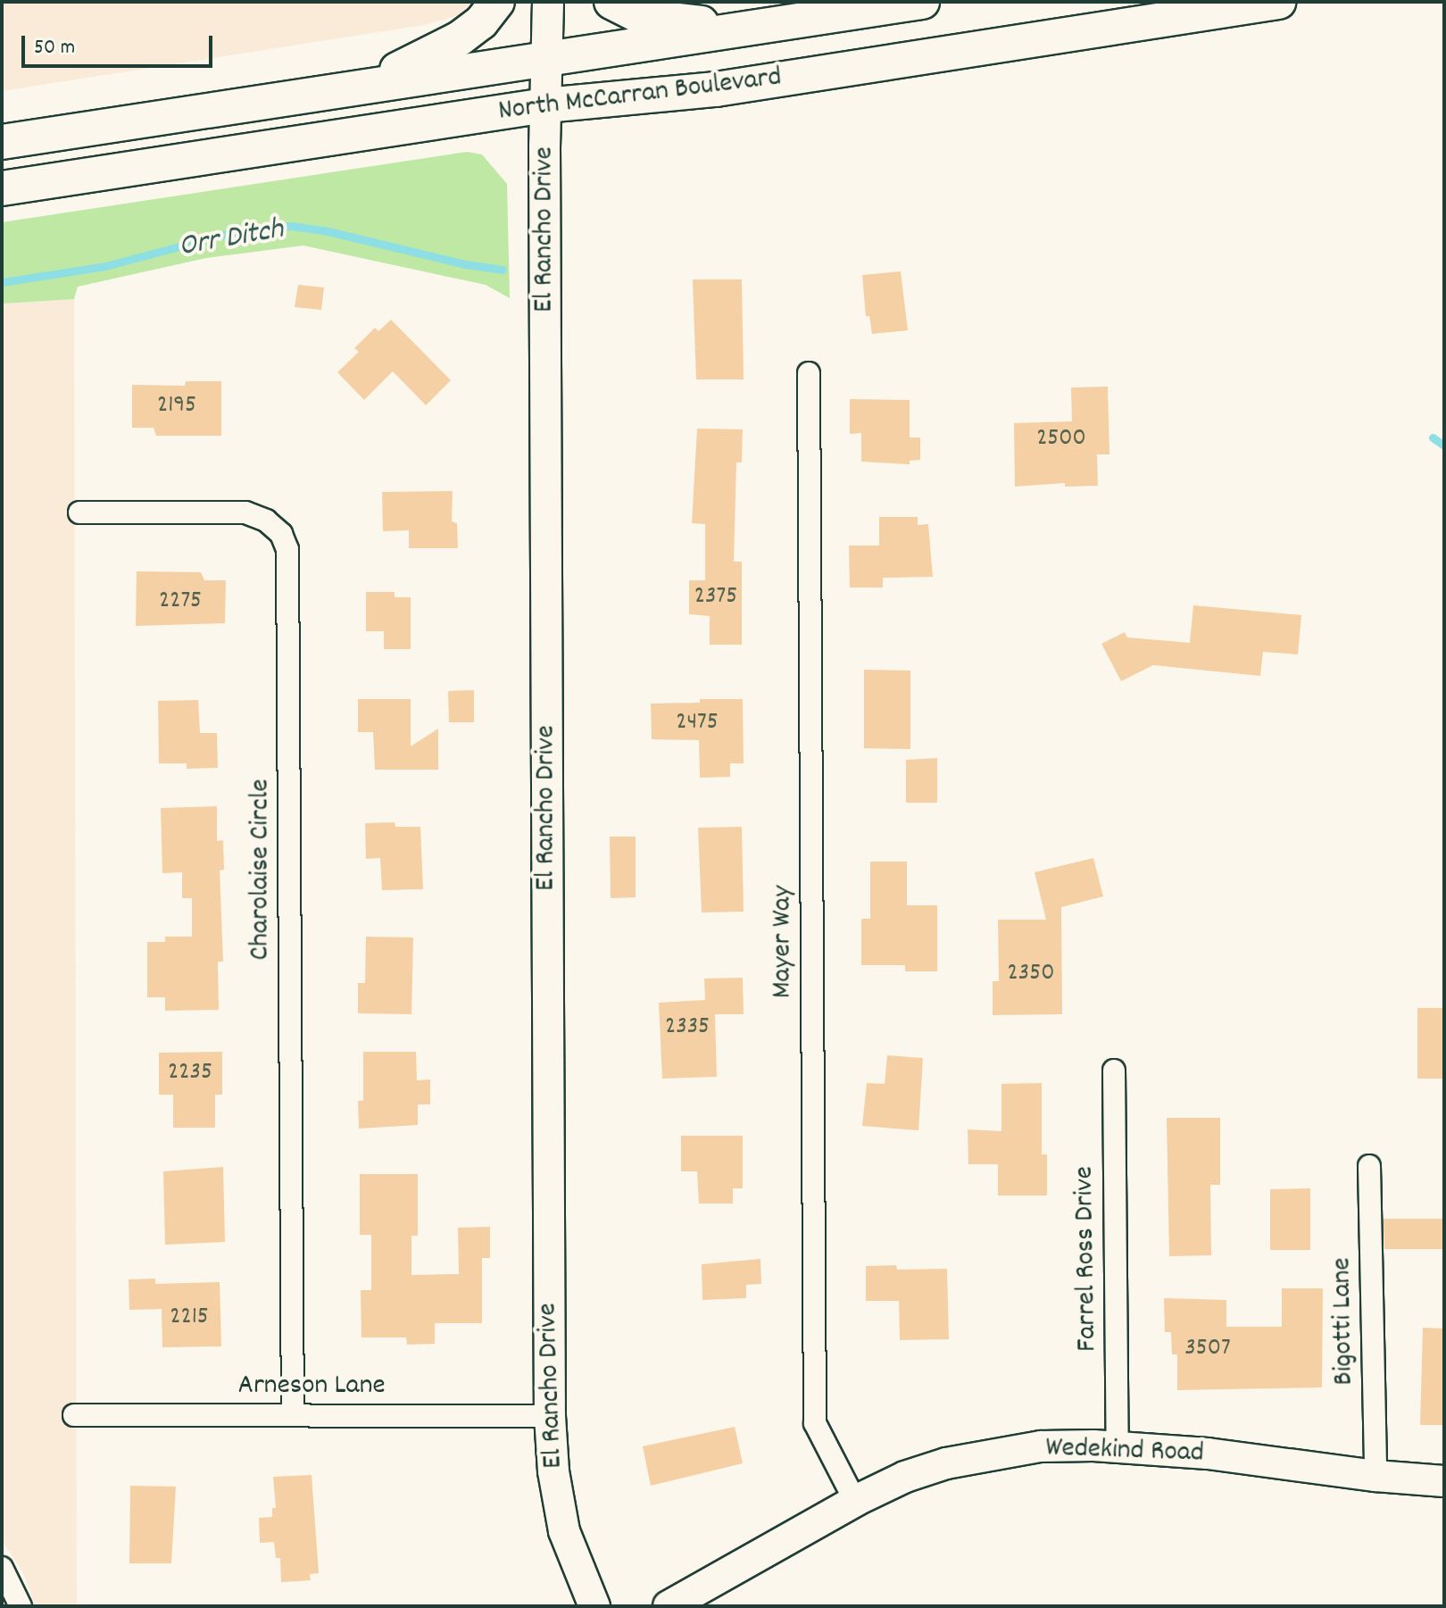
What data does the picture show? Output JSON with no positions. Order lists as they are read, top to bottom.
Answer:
{
  "streets": {
    "main road": ["North McCarran Boulevard", "El Rancho Drive", "Wedekind Road"],
    "street": [
      "Charolaise Circle",
      "Mayer Way",
      "Farrel Ross Drive",
      "Bigotti Lane",
      "Arneson Lane"
    ]
  },
  "crossings": [
    ["North McCarran Boulevard", "El Rancho Drive"],
    ["El Rancho Drive", "Arneson Lane"],
    ["Charolaise Circle", "Arneson Lane"],
    ["Mayer Way", "Wedekind Road"],
    ["Farrel Ross Drive", "Wedekind Road"],
    ["Bigotti Lane", "Wedekind Road"]
  ],
  "water": ["Orr Ditch"],
  "house_numbers": [
    "2195",
    "2500",
    "2375",
    "2275",
    "2475",
    "2350",
    "2335",
    "2235",
    "2215",
    "3507"
  ],
  "scale_bar": "50 m"
}
